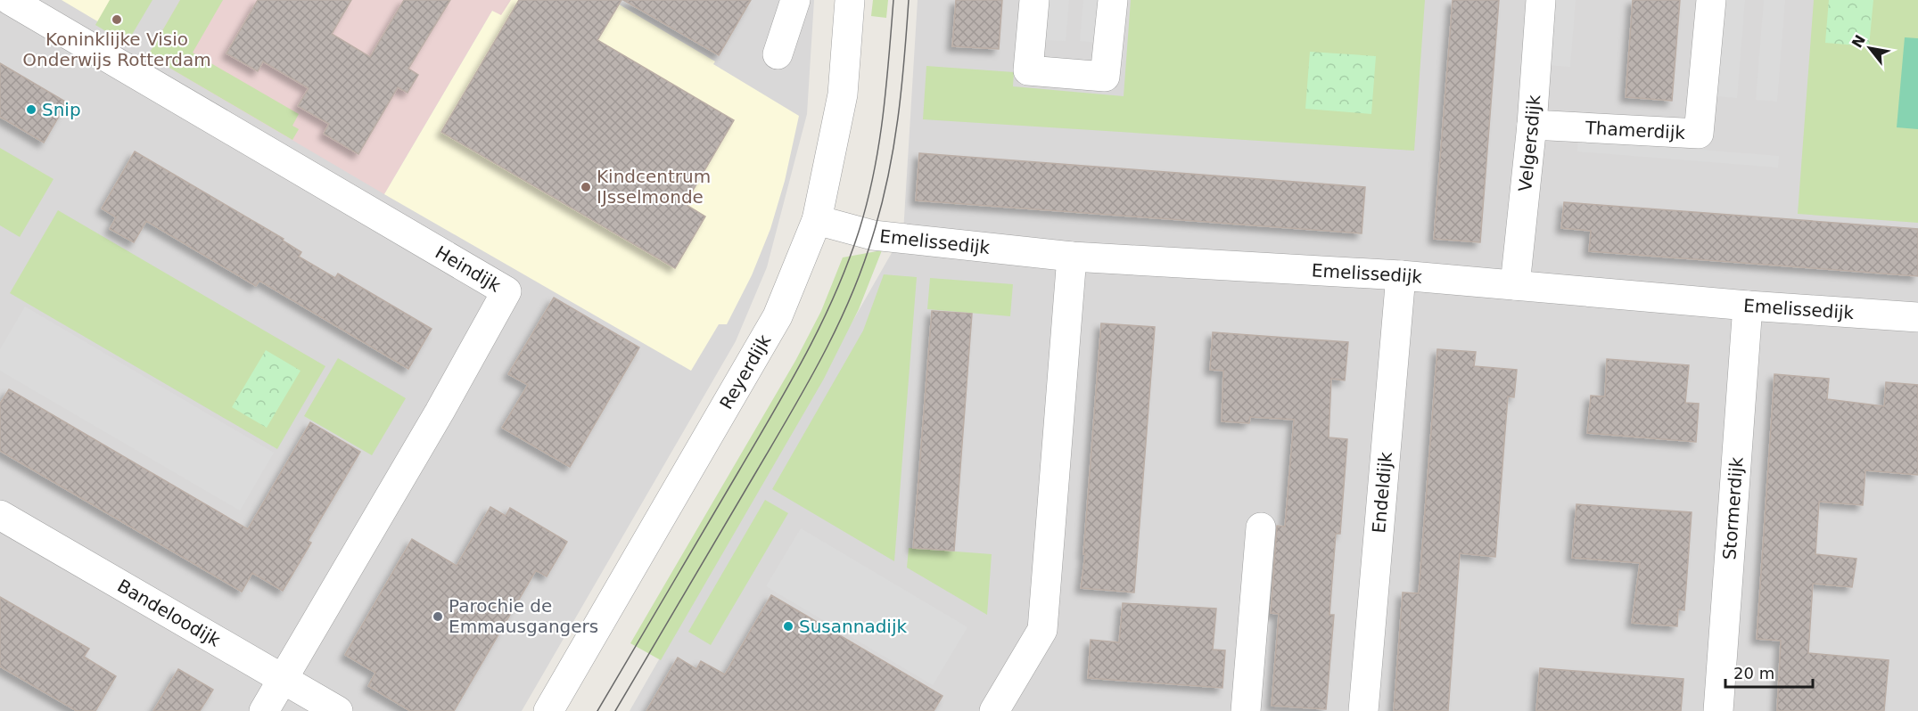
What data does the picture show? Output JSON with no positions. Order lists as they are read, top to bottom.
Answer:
{
  "streets": {
    "street": [
      "Thamerdijk",
      "Velgersdijk",
      "Emelissedijk",
      "Heindijk",
      "Reyerdijk",
      "Endeldijk",
      "Stormerdijk",
      "Bandeloodijk"
    ]
  },
  "crossings": [
    ["Thamerdijk", "Velgersdijk"],
    ["Velgersdijk", "Emelissedijk"],
    ["Emelissedijk", "Reyerdijk"],
    ["Emelissedijk", "Endeldijk"],
    ["Emelissedijk", "Stormerdijk"],
    ["Heindijk", "Bandeloodijk"]
  ],
  "places": [
    "Koninklijke Visio Onderwijs Rotterdam",
    "Snip",
    "Kindcentrum IJsselmonde",
    "Parochie de Emmausgangers",
    "Susannadijk"
  ],
  "scale_bar": "20 m",
  "north": "top left"
}
